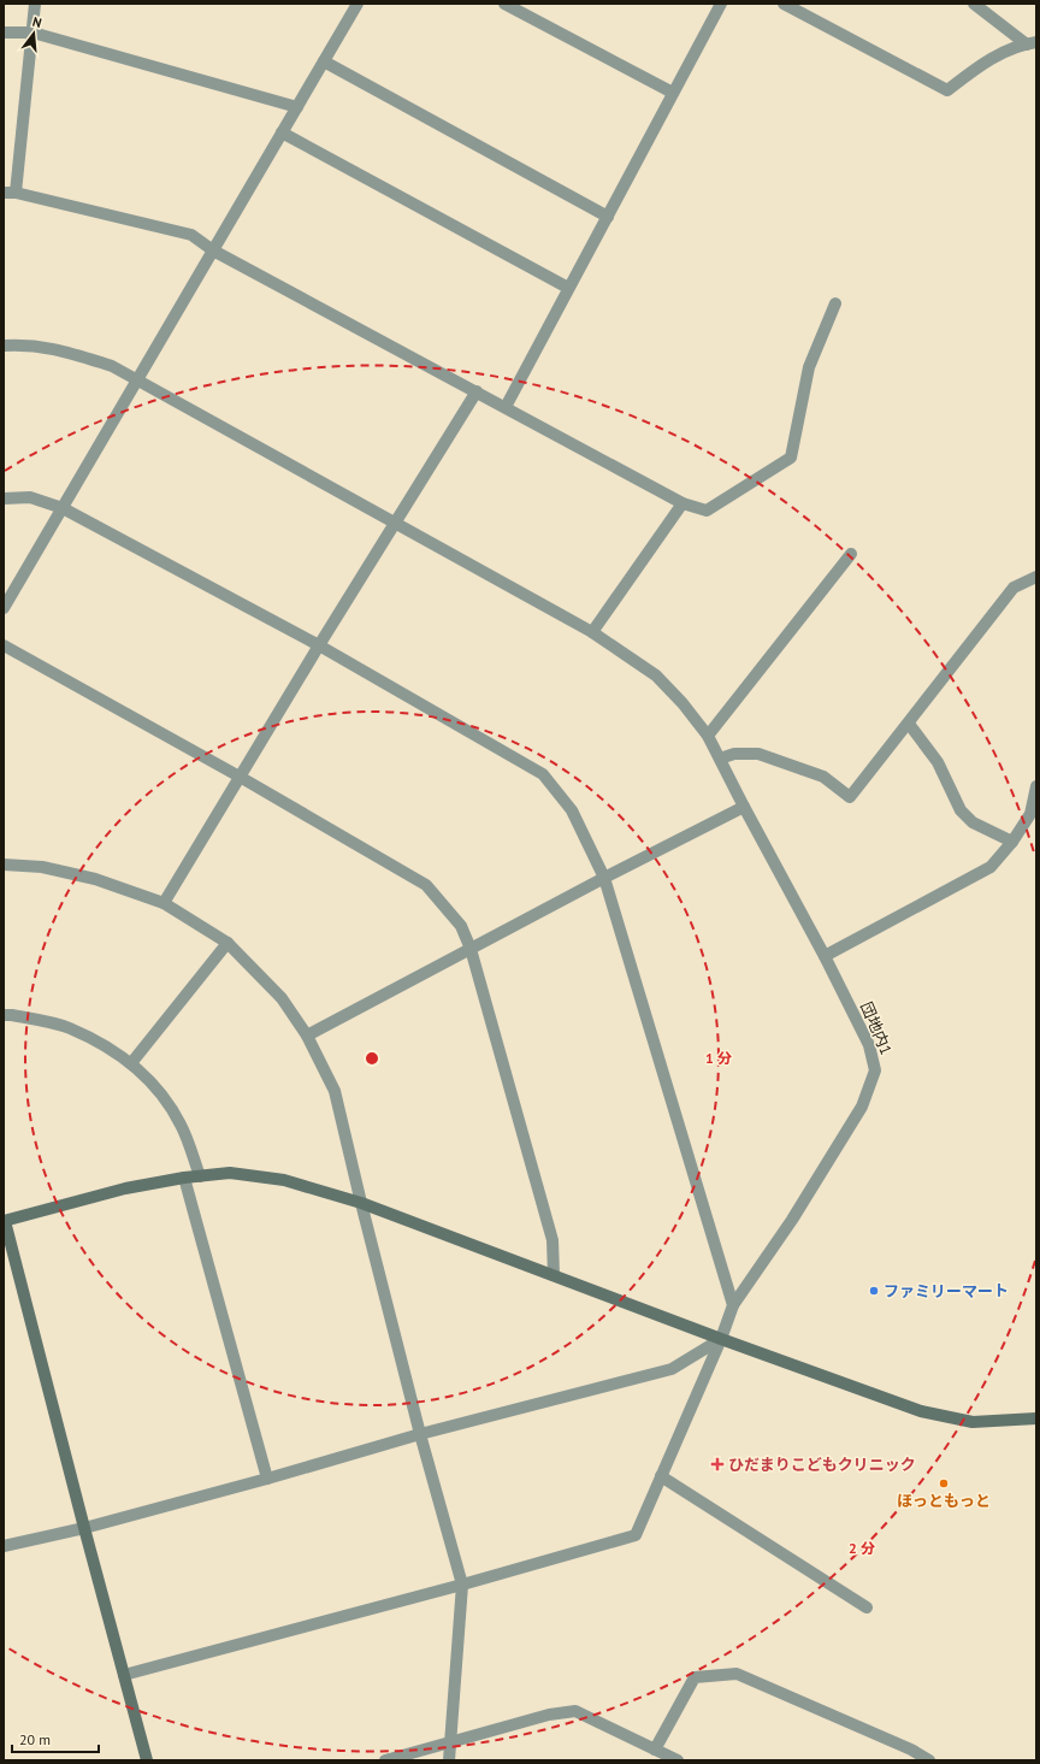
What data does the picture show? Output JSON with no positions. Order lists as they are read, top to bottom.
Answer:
{
  "streets": {
    "street": ["団地内1"]
  },
  "places": {
    "other": ["ファミリーマート", "ほっともっと"],
    "health": ["ひだまりこどもクリニック"]
  },
  "scale_bar": "20 m",
  "north": "top",
  "rings": ["1 分", "2 分"]
}
